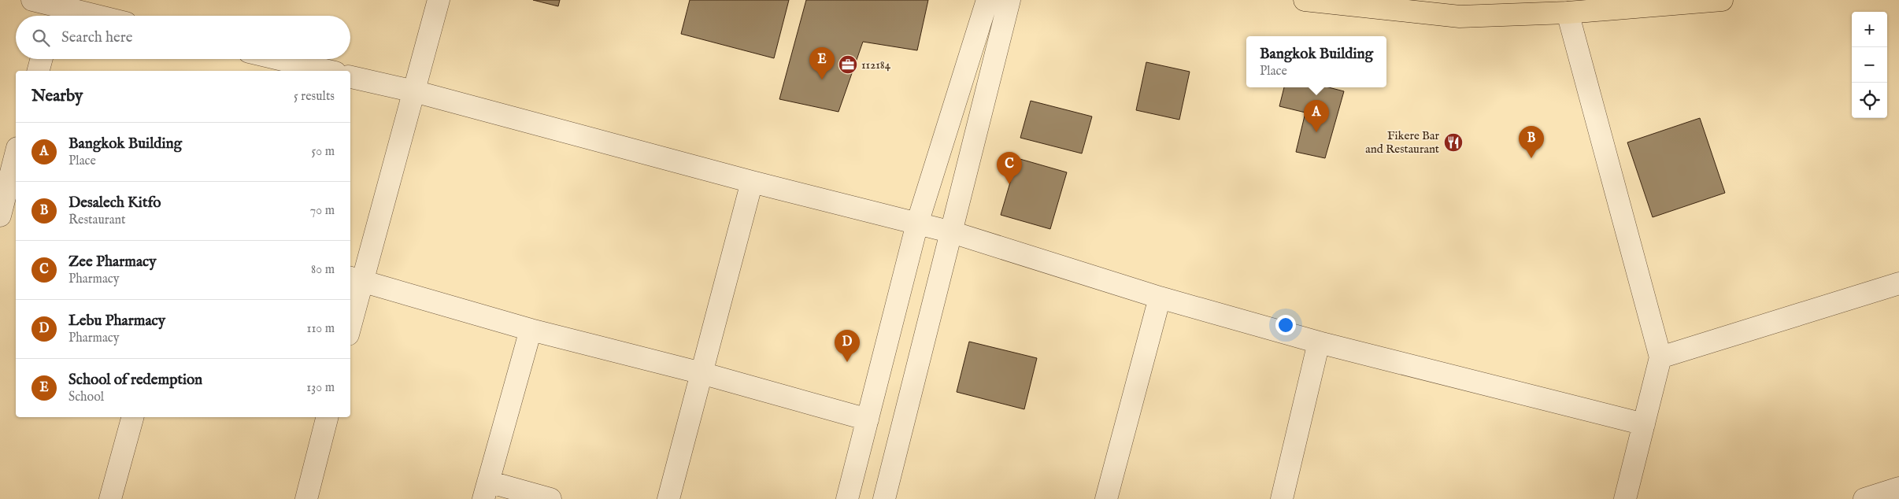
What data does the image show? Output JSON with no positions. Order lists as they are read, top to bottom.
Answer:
{
  "places": {
    "office": ["112184"],
    "restaurant": ["Fikere Bar and Restaurant"]
  },
  "page": {
    "map_buttons": ["+", "−"],
    "search": "Search here",
    "popup": ["Bangkok Building", "Place"],
    "pins": [
      "E",
      "A",
      "B",
      "C",
      "D"
    ],
    "heading": ["Nearby", "5 results"],
    "list": [
      {
        "mark": "A",
        "name": "Bangkok Building",
        "note": "Place",
        "value": "50 m"
      },
      {
        "mark": "B",
        "name": "Desalech Kitfo",
        "note": "Restaurant",
        "value": "70 m"
      },
      {
        "mark": "C",
        "name": "Zee Pharmacy",
        "note": "Pharmacy",
        "value": "80 m"
      },
      {
        "mark": "D",
        "name": "Lebu Pharmacy",
        "note": "Pharmacy",
        "value": "110 m"
      },
      {
        "mark": "E",
        "name": "School of redemption",
        "note": "School",
        "value": "130 m"
      }
    ]
  }
}
